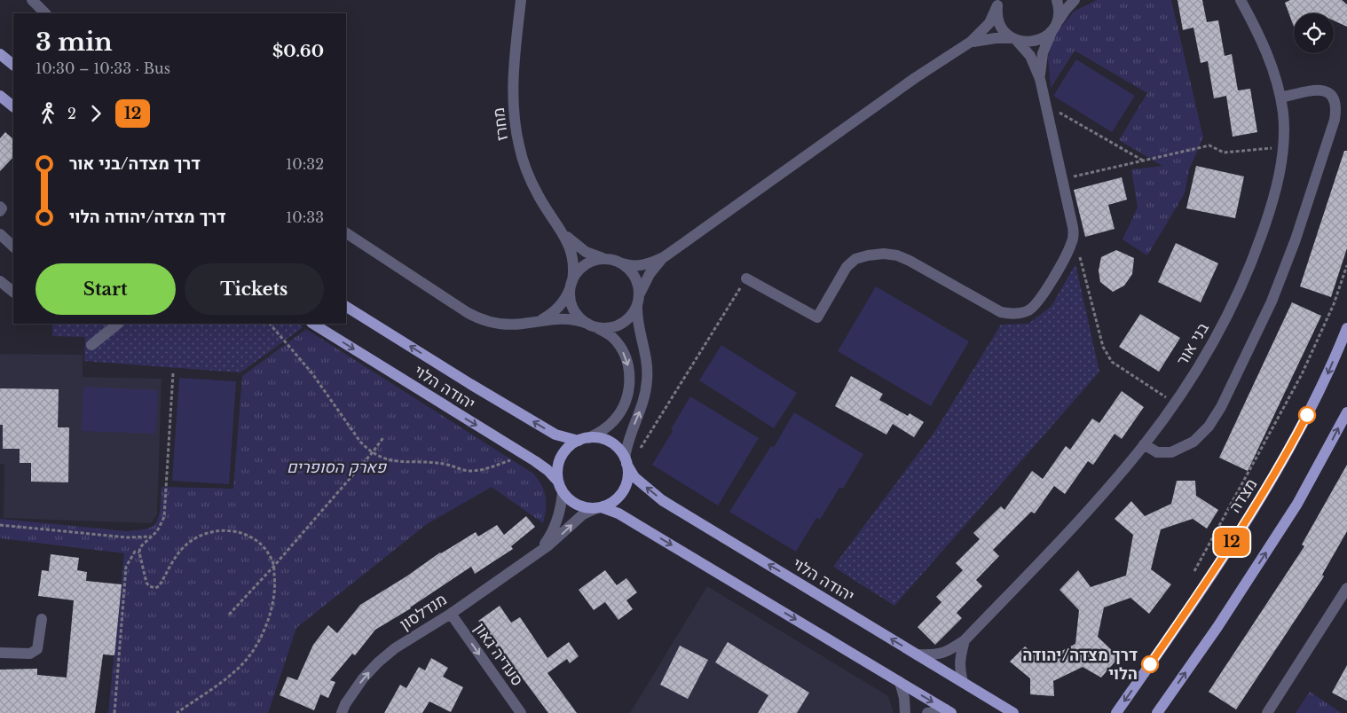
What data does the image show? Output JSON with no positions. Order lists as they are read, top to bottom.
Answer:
{
  "streets": {
    "main road": ["יהודה הלוי", "מצדה"],
    "street": [
      "מחרז",
      "בני אור",
      "מנדלסון",
      "סעדיה גאון"
    ]
  },
  "crossings": [
    ["בני אור", "יהודה הלוי"],
    ["יהודה הלוי", "מנדלסון"],
    ["מנדלסון", "סעדיה גאון"]
  ],
  "one_way": ["מנדלסון", "סעדיה גאון"],
  "parks": ["פארק הסופרים"],
  "places": ["דרך מצדה/יהודה הלוי"],
  "lines": ["bus line 12"],
  "page": {
    "on_map": "12",
    "heading": ["3 min", "10:30 – 10:33 · Bus", "$0.60"],
    "legs": ["2", "12"],
    "list": [
      {
        "name": "דרך מצדה/בני אור",
        "value": "10:32"
      },
      {
        "name": "דרך מצדה/יהודה הלוי",
        "value": "10:33"
      }
    ],
    "buttons": ["Start", "Tickets"]
  }
}
